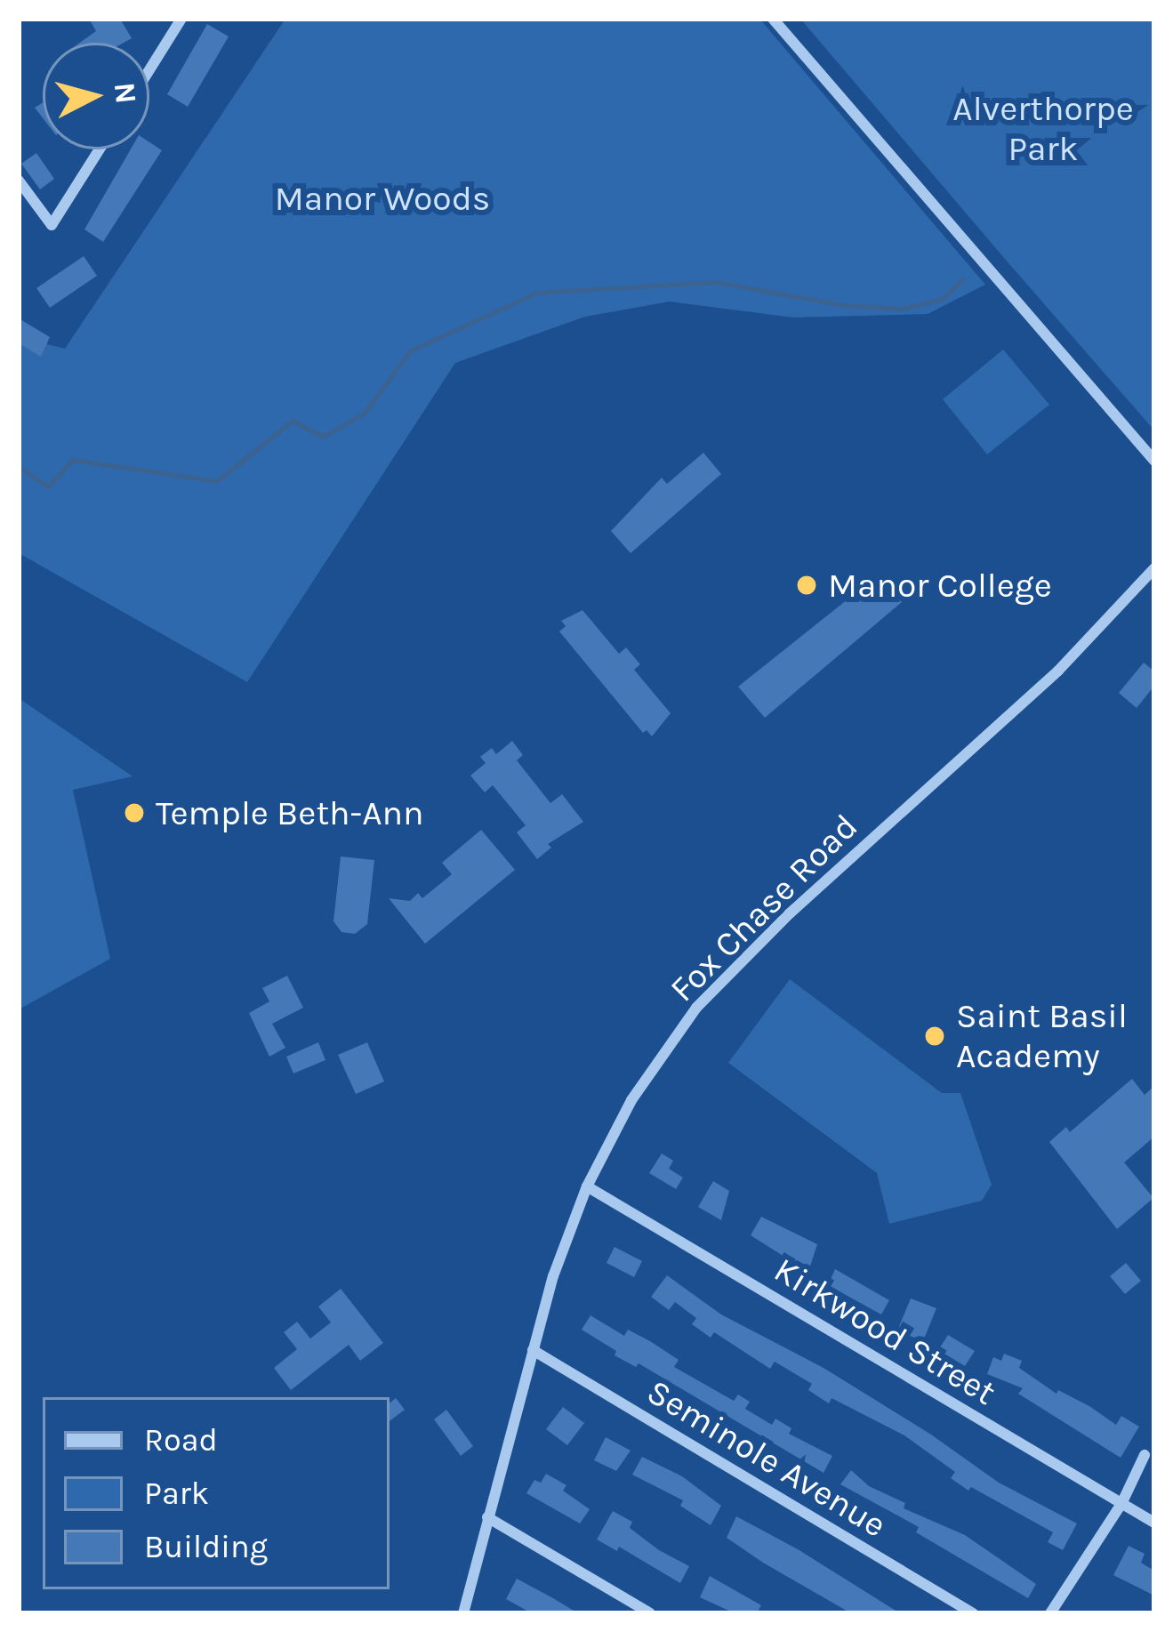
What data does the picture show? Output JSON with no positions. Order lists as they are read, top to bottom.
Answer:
{
  "streets": {
    "street": ["Fox Chase Road", "Kirkwood Street", "Seminole Avenue"]
  },
  "crossings": [
    ["Fox Chase Road", "Kirkwood Street"],
    ["Fox Chase Road", "Seminole Avenue"]
  ],
  "parks": ["Alverthorpe Park", "Manor Woods"],
  "places": ["Manor College", "Temple Beth-Ann", "Saint Basil Academy"],
  "legend": ["Road", "Park", "Building"],
  "north": "right"
}
